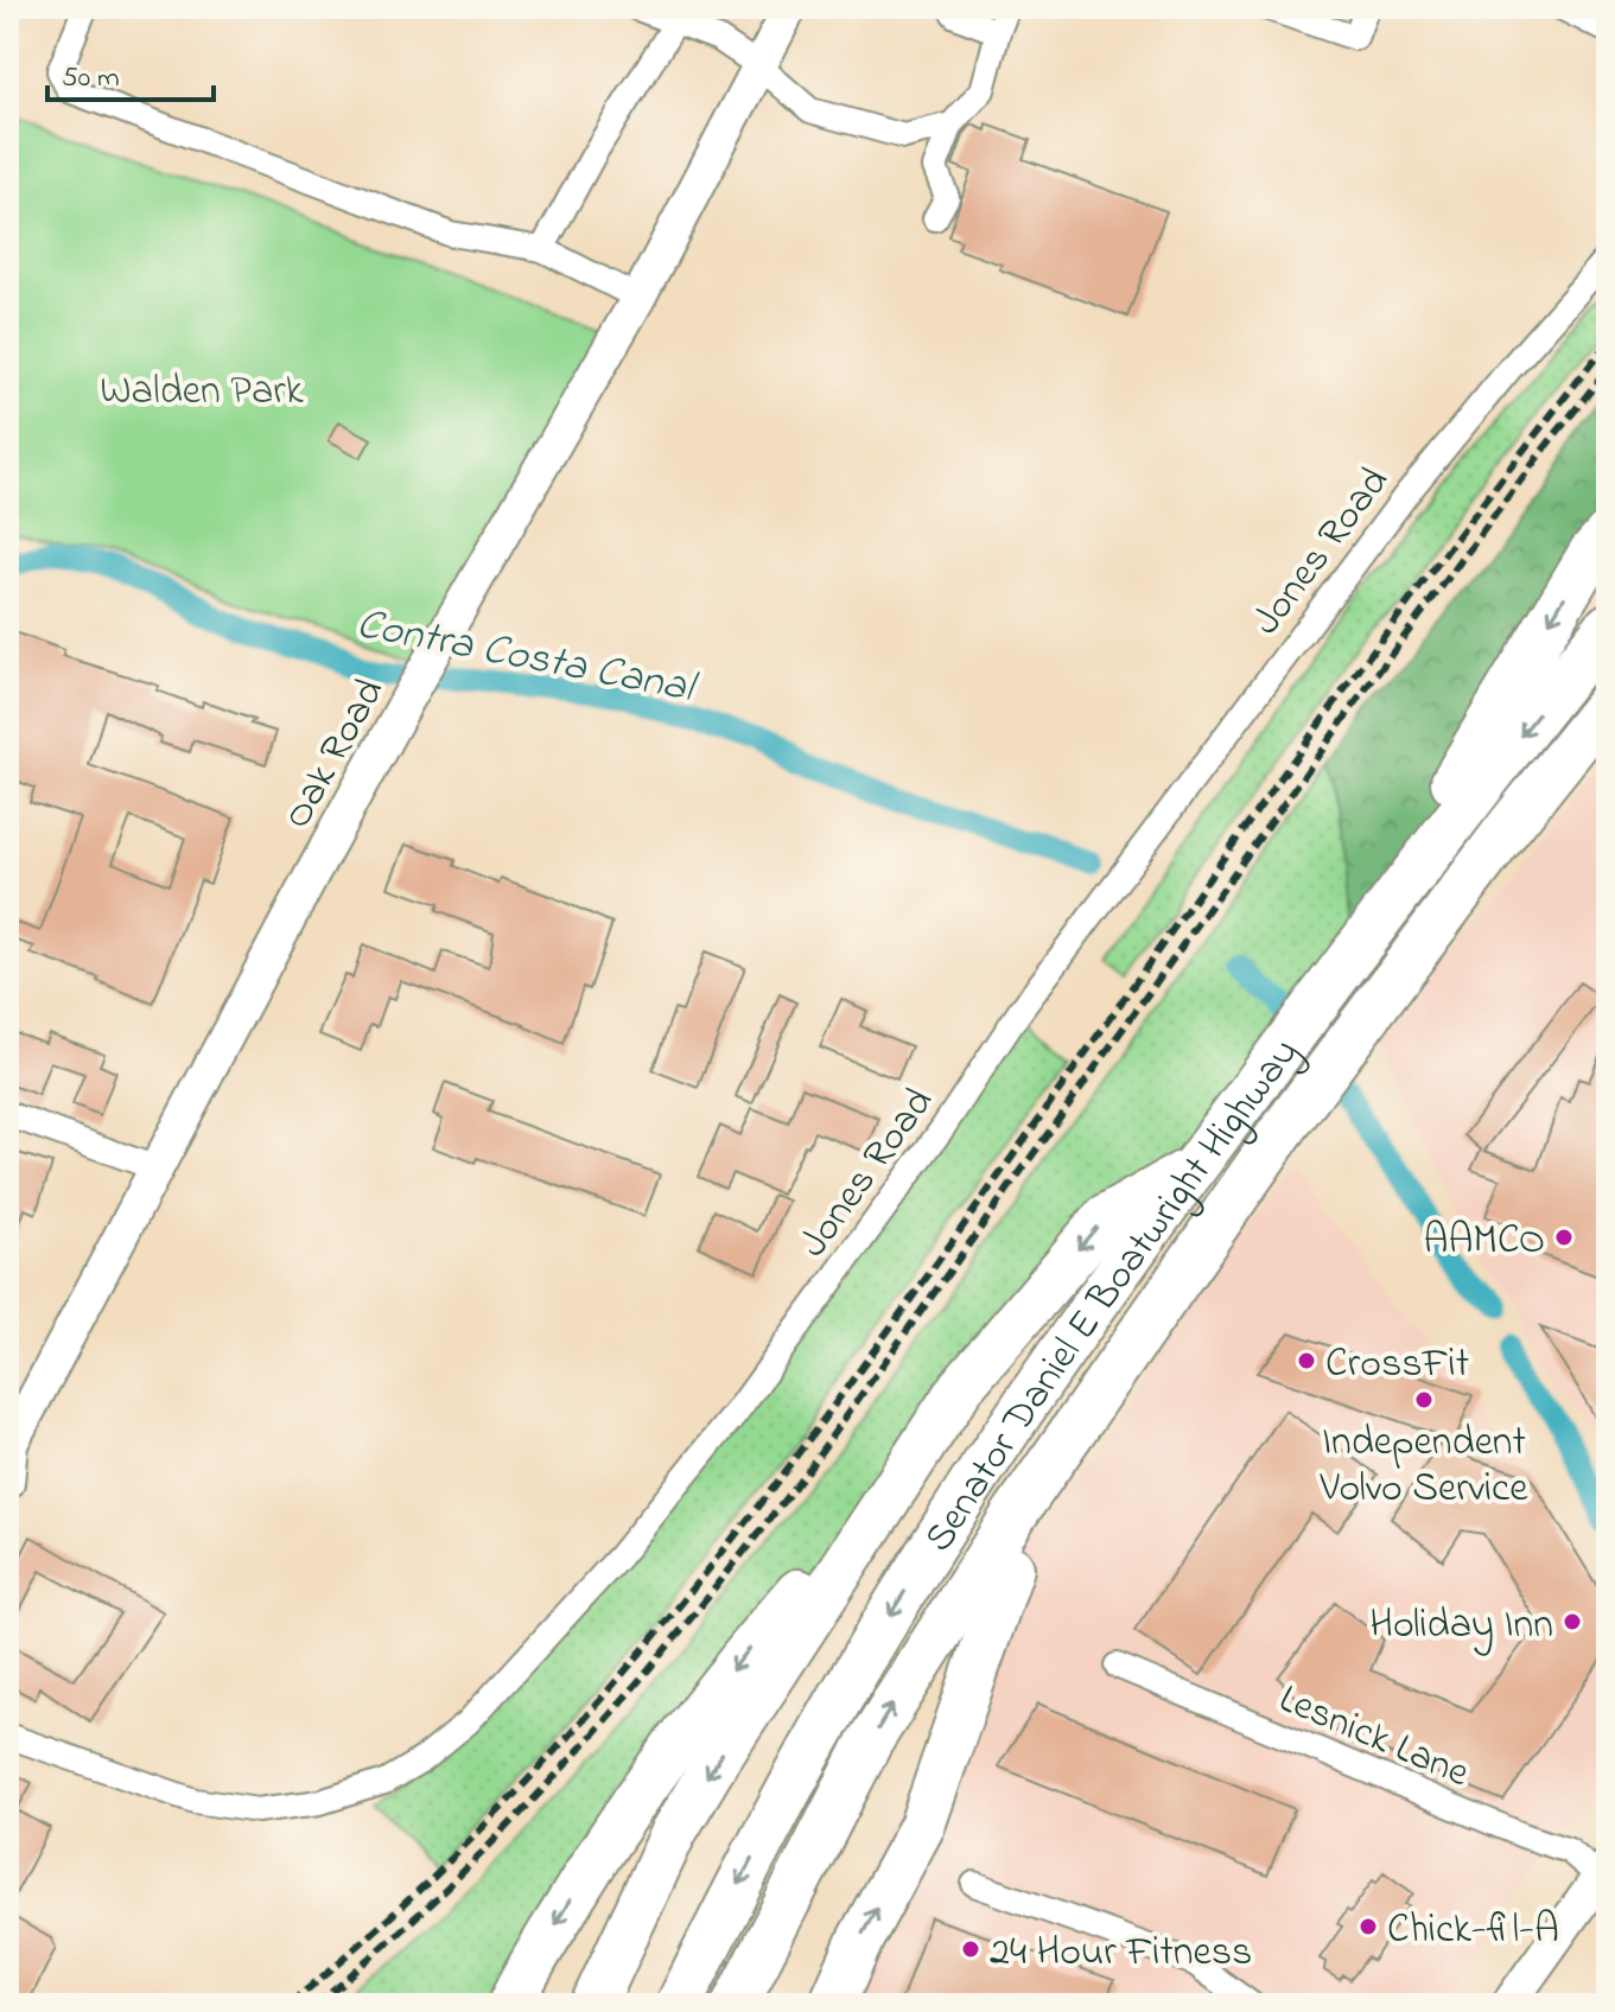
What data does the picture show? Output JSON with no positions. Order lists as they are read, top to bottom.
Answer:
{
  "streets": {
    "highway": ["Senator Daniel E Boatwright Highway"],
    "main road": ["Oak Road"],
    "street": ["Jones Road", "Lesnick Lane"]
  },
  "water": ["Contra Costa Canal"],
  "parks": ["Walden Park"],
  "places": [
    "AAMCO",
    "CrossFit",
    "Independent Volvo Service",
    "Holiday Inn",
    "Chick-fil-A",
    "24 Hour Fitness"
  ],
  "scale_bar": "50 m"
}
